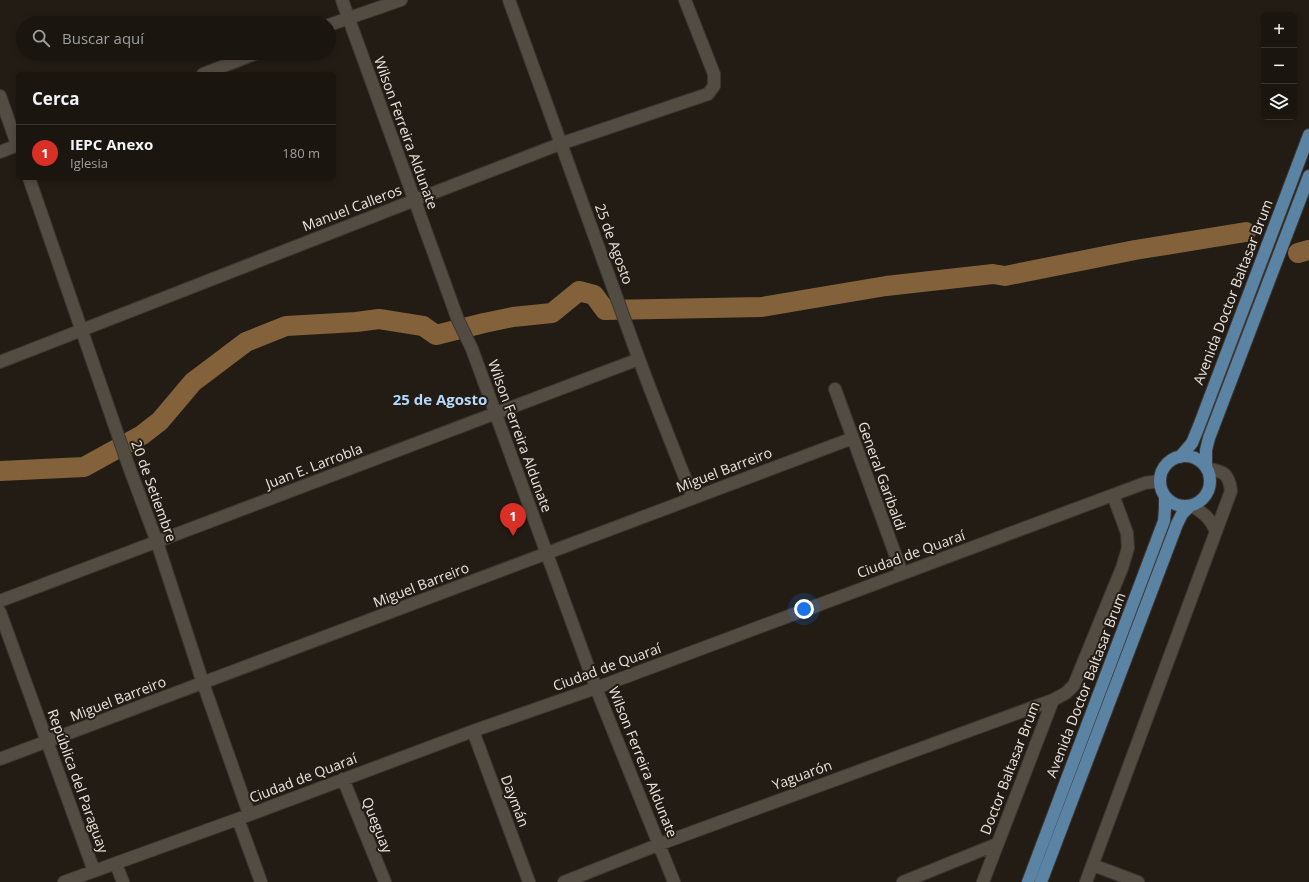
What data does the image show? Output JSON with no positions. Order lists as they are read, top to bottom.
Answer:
{
  "streets": {
    "main road": ["Avenida Doctor Baltasar Brum"],
    "street": [
      "Wilson Ferreira Aldunate",
      "Manuel Calleros",
      "25 de Agosto",
      "Juan E. Larrobla",
      "Miguel Barreiro",
      "General Garibaldi",
      "20 de Setiembre",
      "Ciudad de Quaraí",
      "Doctor Baltasar Brum",
      "Yaguarón",
      "República del Paraguay",
      "Daymán",
      "Queguay"
    ]
  },
  "crossings": [
    ["Wilson Ferreira Aldunate", "Manuel Calleros"],
    ["Wilson Ferreira Aldunate", "Juan E. Larrobla"],
    ["Wilson Ferreira Aldunate", "Miguel Barreiro"],
    ["Wilson Ferreira Aldunate", "Ciudad de Quaraí"],
    ["Wilson Ferreira Aldunate", "Yaguarón"],
    ["Manuel Calleros", "25 de Agosto"],
    ["Manuel Calleros", "20 de Setiembre"],
    ["25 de Agosto", "Juan E. Larrobla"],
    ["25 de Agosto", "Miguel Barreiro"],
    ["Avenida Doctor Baltasar Brum", "Ciudad de Quaraí"],
    ["Juan E. Larrobla", "20 de Setiembre"],
    ["Miguel Barreiro", "General Garibaldi"],
    ["Miguel Barreiro", "20 de Setiembre"],
    ["Miguel Barreiro", "República del Paraguay"],
    ["General Garibaldi", "Ciudad de Quaraí"],
    ["20 de Setiembre", "Ciudad de Quaraí"],
    ["Ciudad de Quaraí", "Doctor Baltasar Brum"],
    ["Ciudad de Quaraí", "República del Paraguay"],
    ["Ciudad de Quaraí", "Daymán"],
    ["Ciudad de Quaraí", "Queguay"],
    ["Doctor Baltasar Brum", "Yaguarón"]
  ],
  "districts": ["25 de Agosto"],
  "page": {
    "map_buttons": ["+", "−"],
    "search": "Buscar aquí",
    "heading": "Cerca",
    "list": [
      {
        "mark": "1",
        "name": "IEPC Anexo",
        "note": "Iglesia",
        "value": "180 m"
      }
    ],
    "pins": "1"
  }
}
